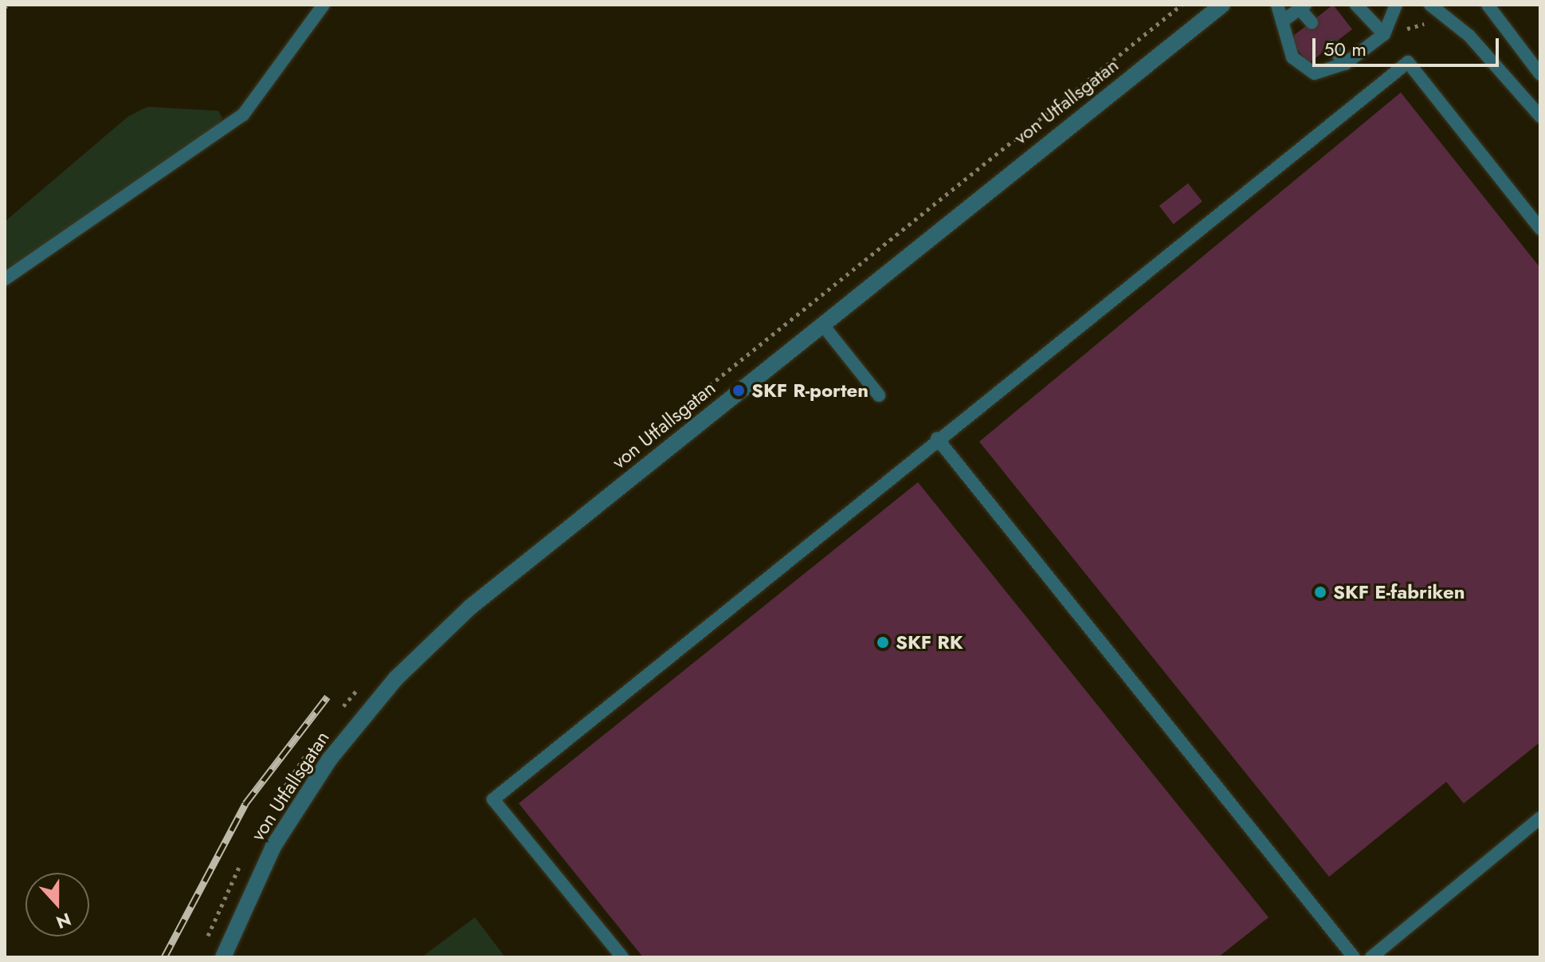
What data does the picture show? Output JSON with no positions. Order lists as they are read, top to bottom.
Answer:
{
  "streets": {
    "street": ["von Utfallsgatan"]
  },
  "places": ["SKF R-porten", "SKF E-fabriken", "SKF RK"],
  "scale_bar": "50 m",
  "north": "bottom"
}
